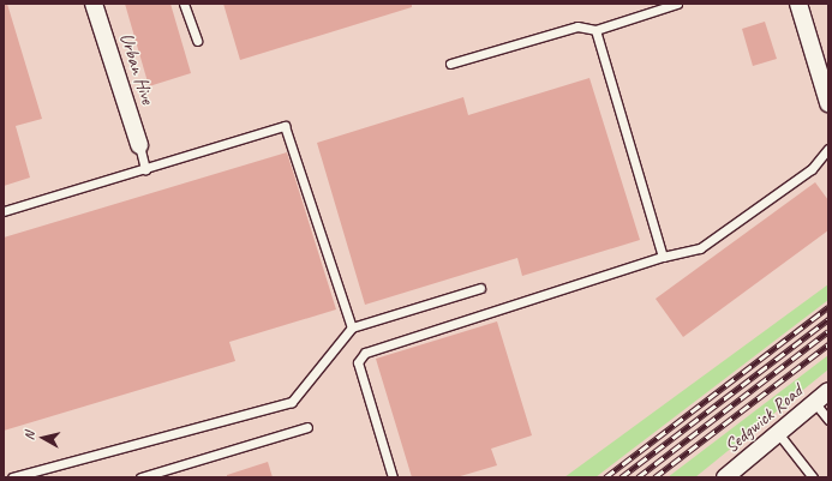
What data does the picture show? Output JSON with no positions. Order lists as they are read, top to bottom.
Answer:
{
  "streets": {
    "street": ["Urban Hive", "Sedgwick Road"]
  },
  "north": "left"
}
